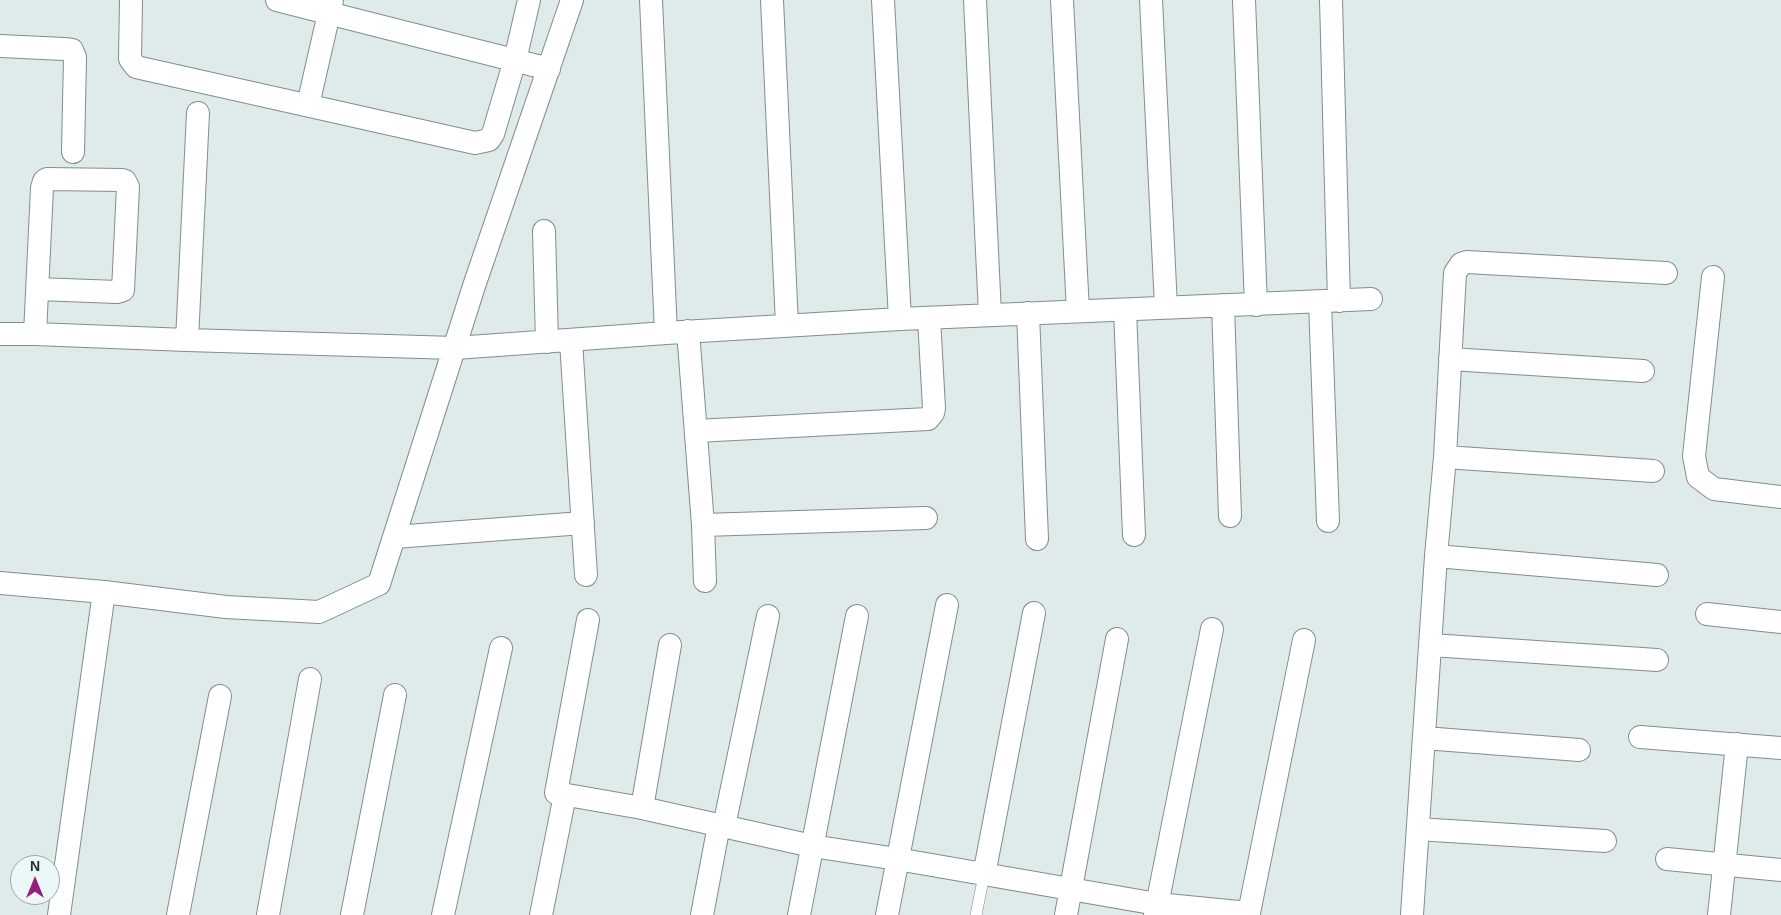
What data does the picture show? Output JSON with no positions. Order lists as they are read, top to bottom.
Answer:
{
  "north": "top"
}
